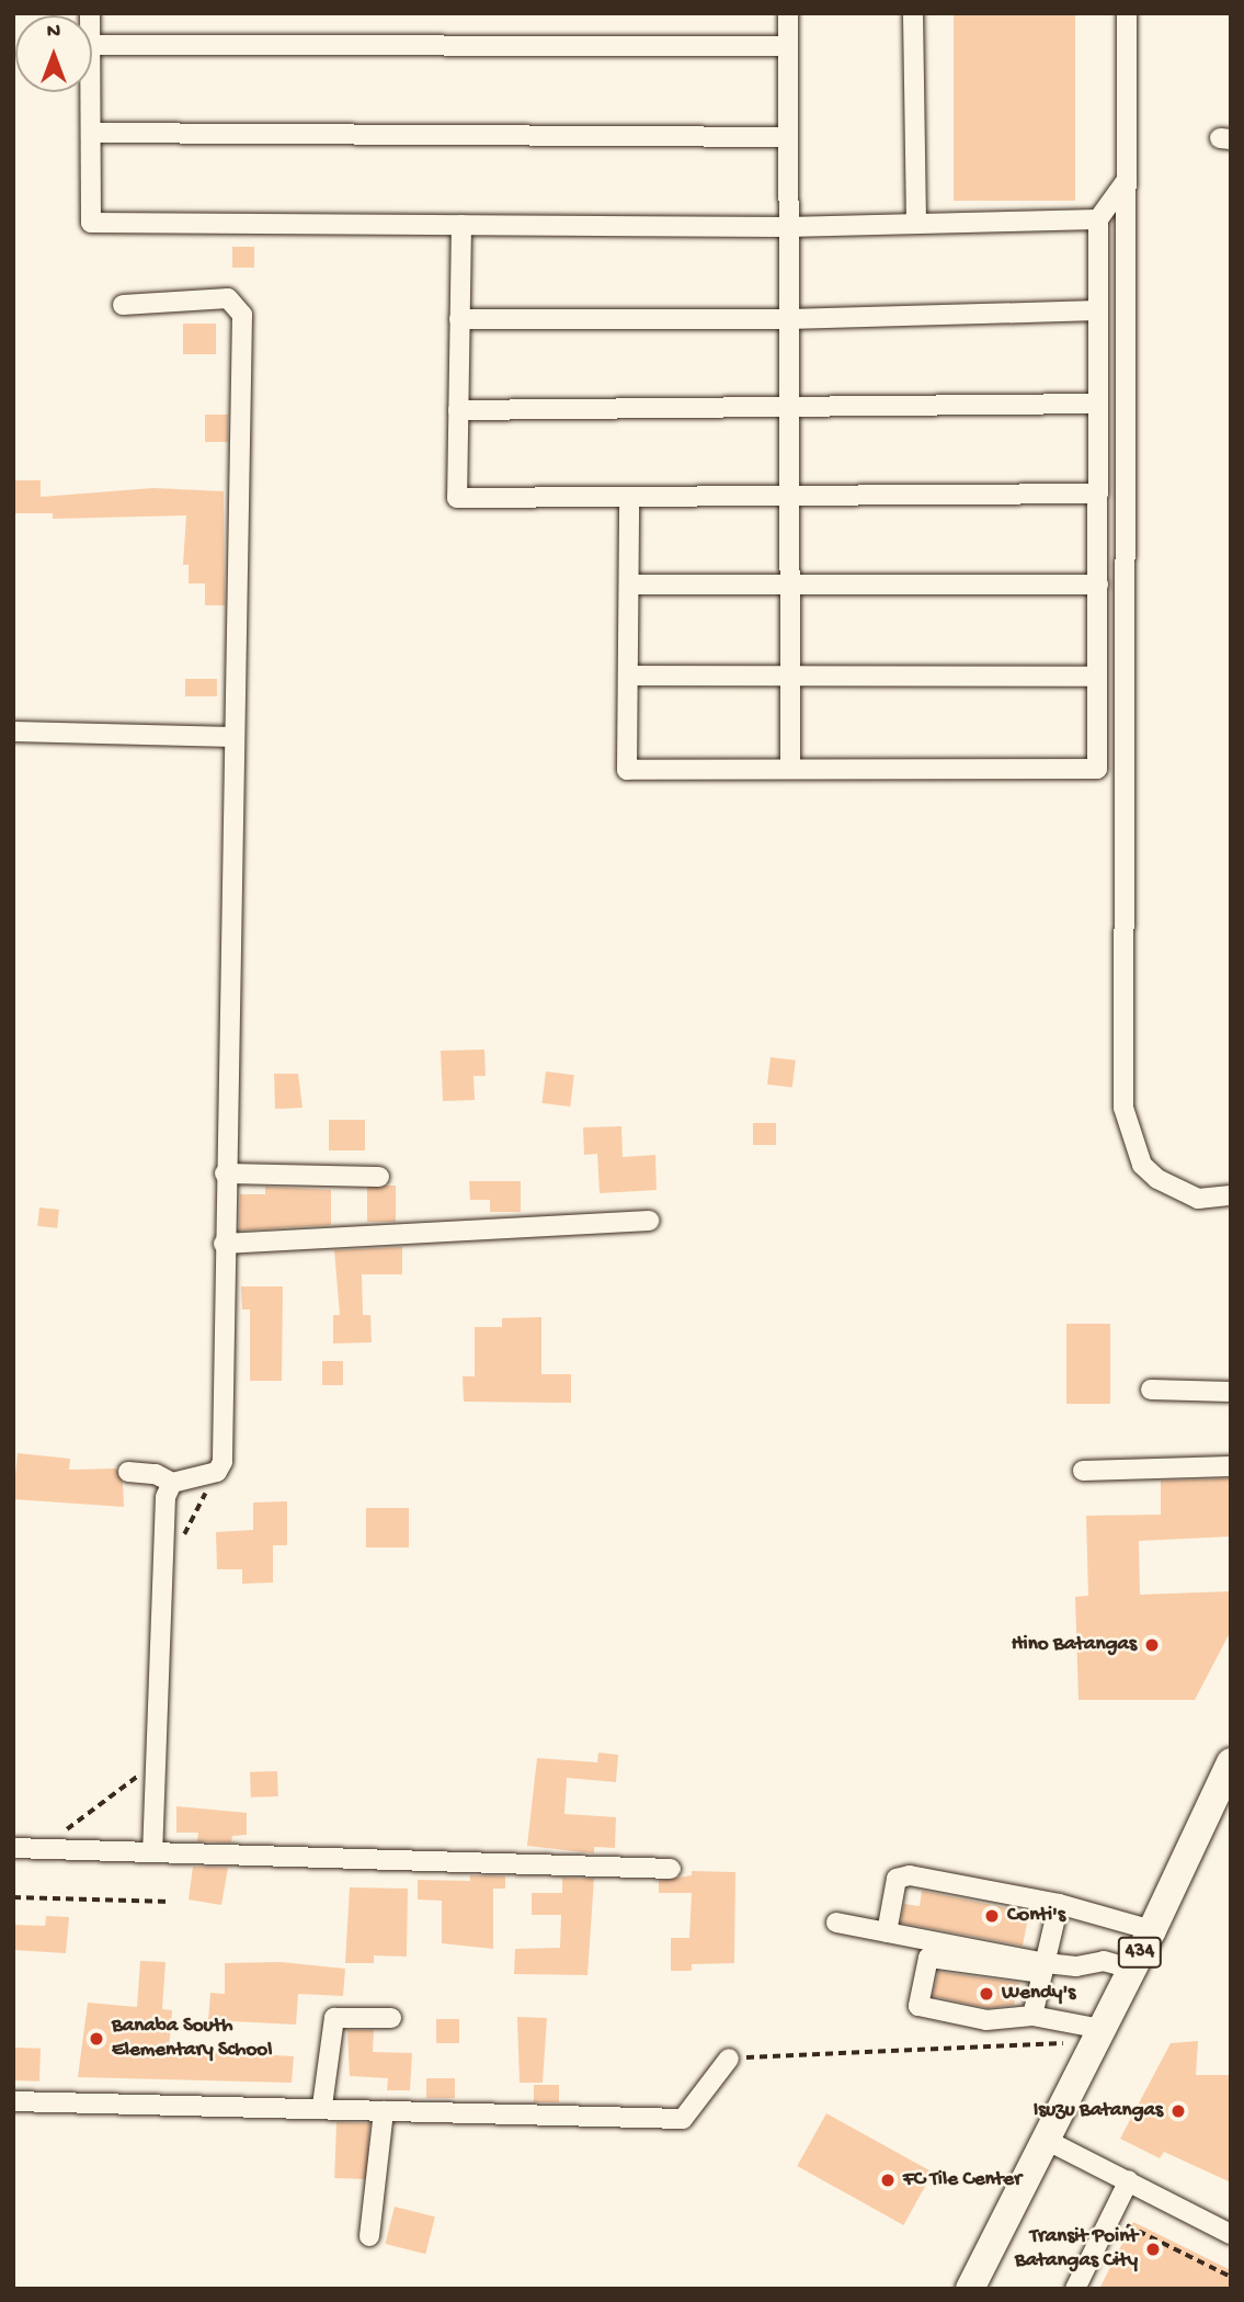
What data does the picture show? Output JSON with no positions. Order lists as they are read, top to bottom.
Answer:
{
  "streets": {
    "highway": ["434"]
  },
  "places": [
    "Hino Batangas",
    "Conti's",
    "Wendy's",
    "Banaba South Elementary School",
    "Isuzu Batangas",
    "FC Tile Center",
    "Transit Point Batangas City"
  ],
  "north": "top"
}
